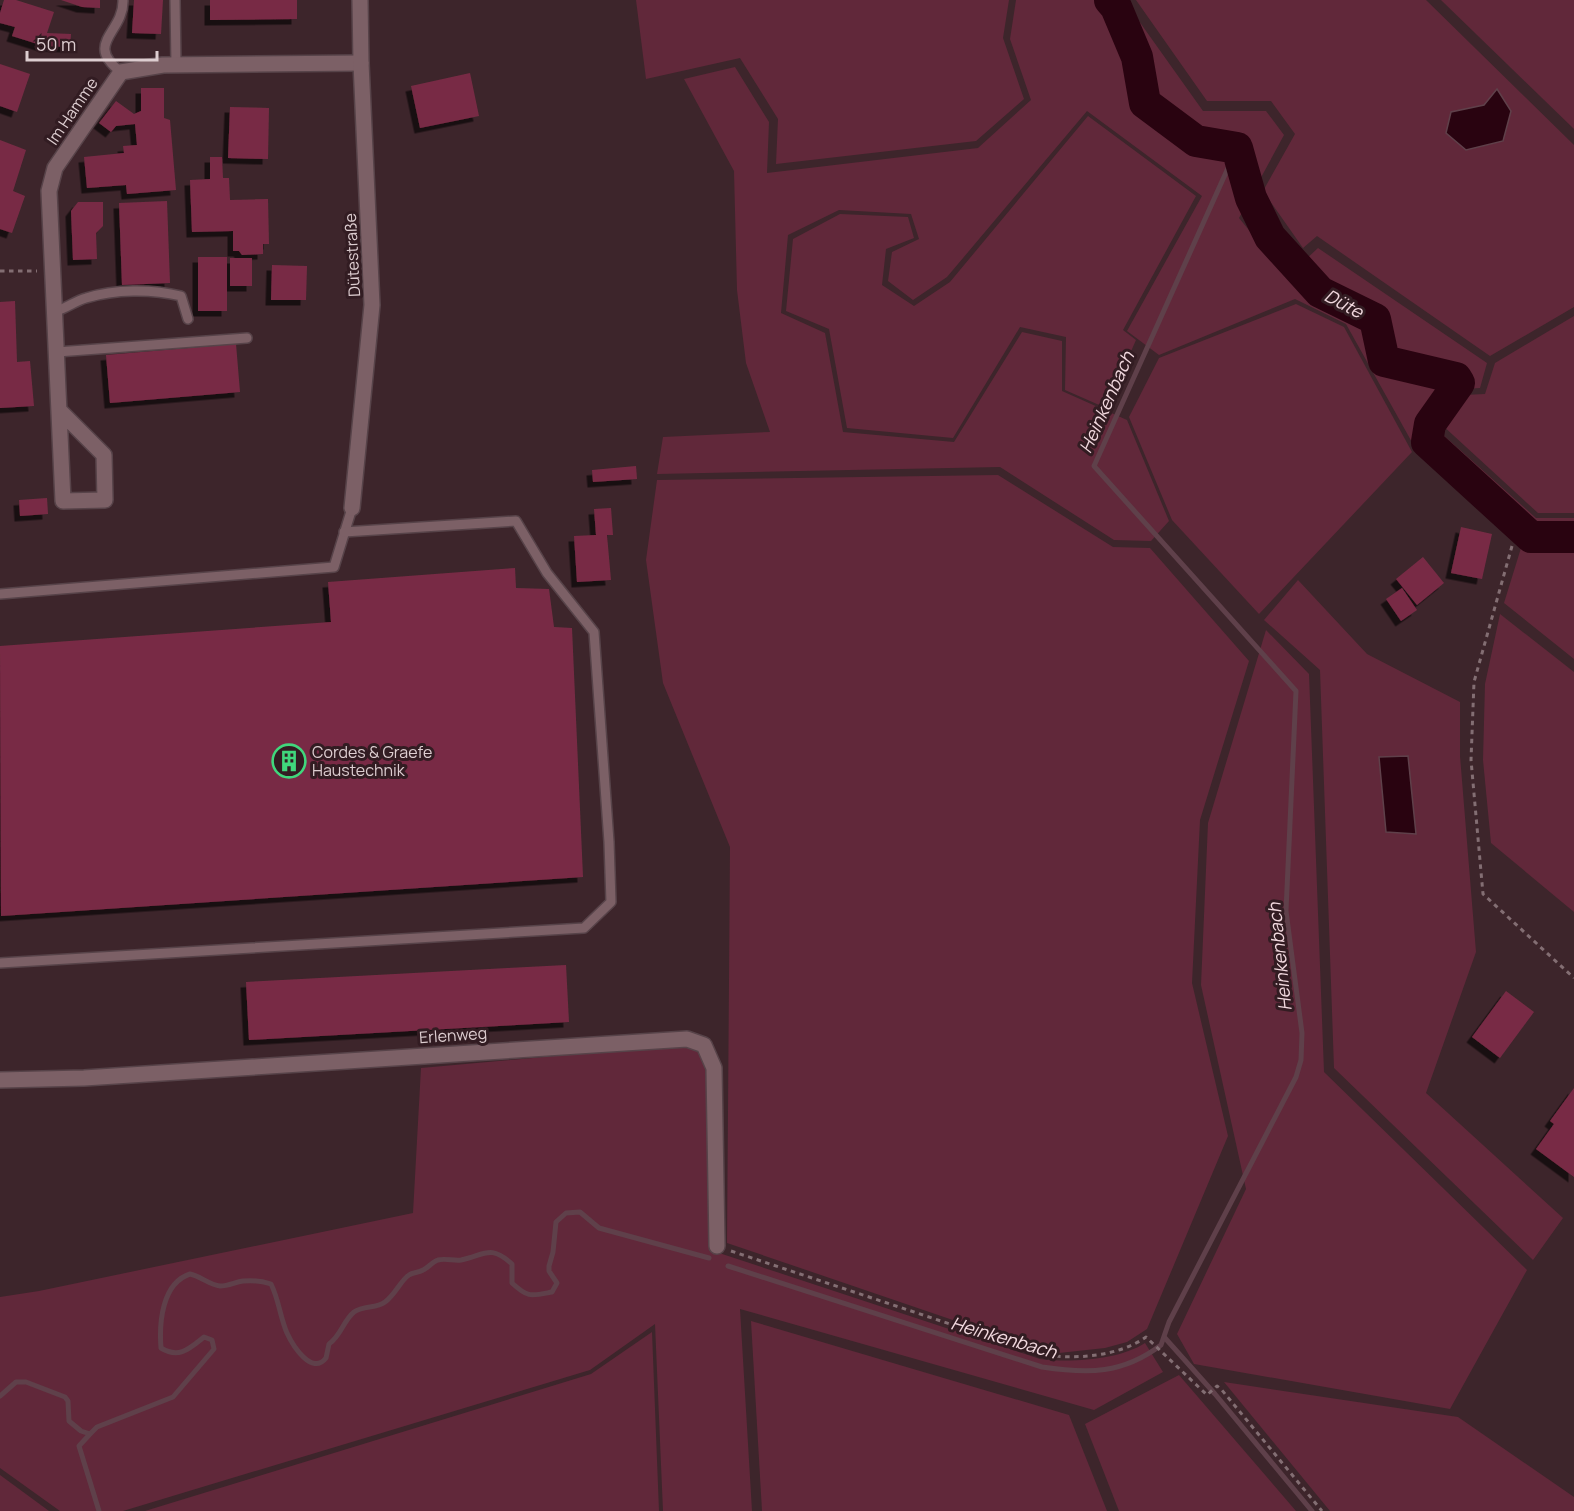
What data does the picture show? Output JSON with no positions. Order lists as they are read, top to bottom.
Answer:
{
  "streets": {
    "street": ["Im Hamme", "Dütestraße", "Erlenweg"]
  },
  "crossings": [
    ["Im Hamme", "Dütestraße"]
  ],
  "water": ["Düte", "Heinkenbach"],
  "places": {
    "building": ["Cordes & Graefe Haustechnik"]
  },
  "scale_bar": "50 m"
}
